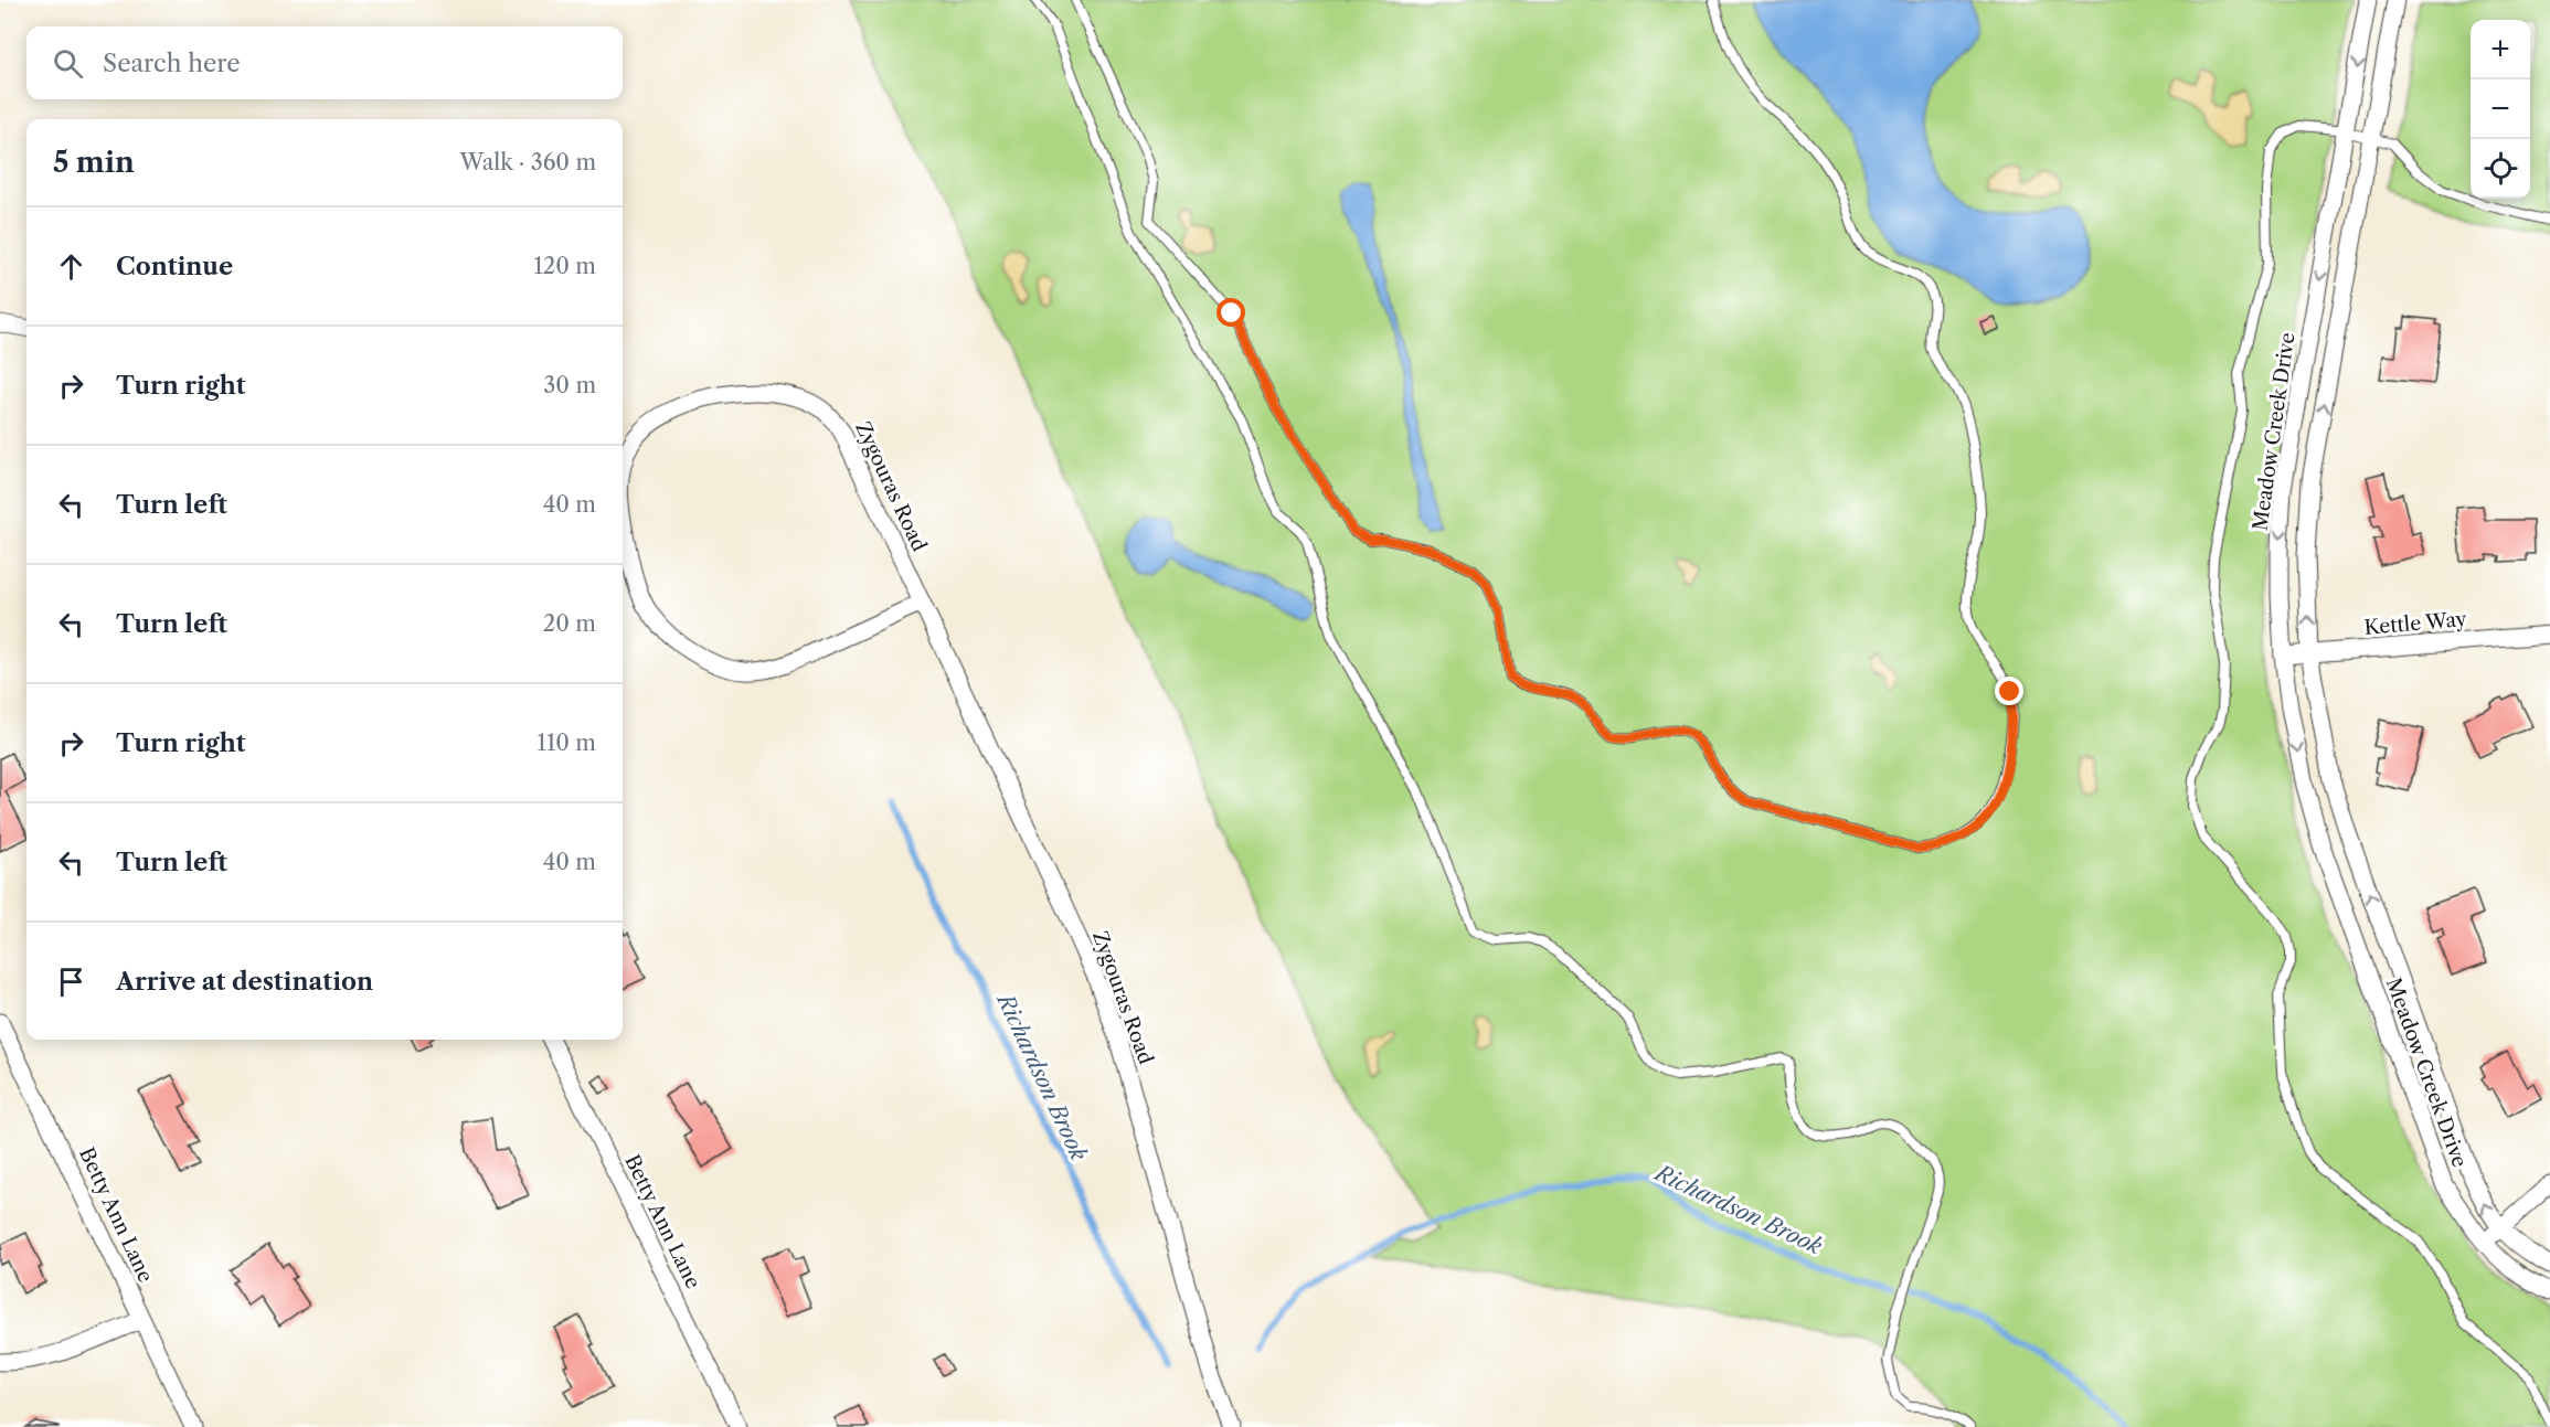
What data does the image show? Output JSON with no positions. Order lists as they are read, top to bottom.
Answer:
{
  "streets": {
    "street": [
      "Meadow Creek Drive",
      "Zygouras Road",
      "Kettle Way",
      "Betty Ann Lane"
    ]
  },
  "crossings": [
    ["Meadow Creek Drive", "Kettle Way"]
  ],
  "water": ["Richardson Brook"],
  "page": {
    "map_buttons": ["+", "−"],
    "search": "Search here",
    "heading": ["5 min", "Walk · 360 m"],
    "list": [
      ["Continue", "120 m"],
      ["Turn right", "30 m"],
      ["Turn left", "40 m"],
      ["Turn left", "20 m"],
      ["Turn right", "110 m"],
      ["Turn left", "40 m"],
      "Arrive at destination"
    ]
  }
}
